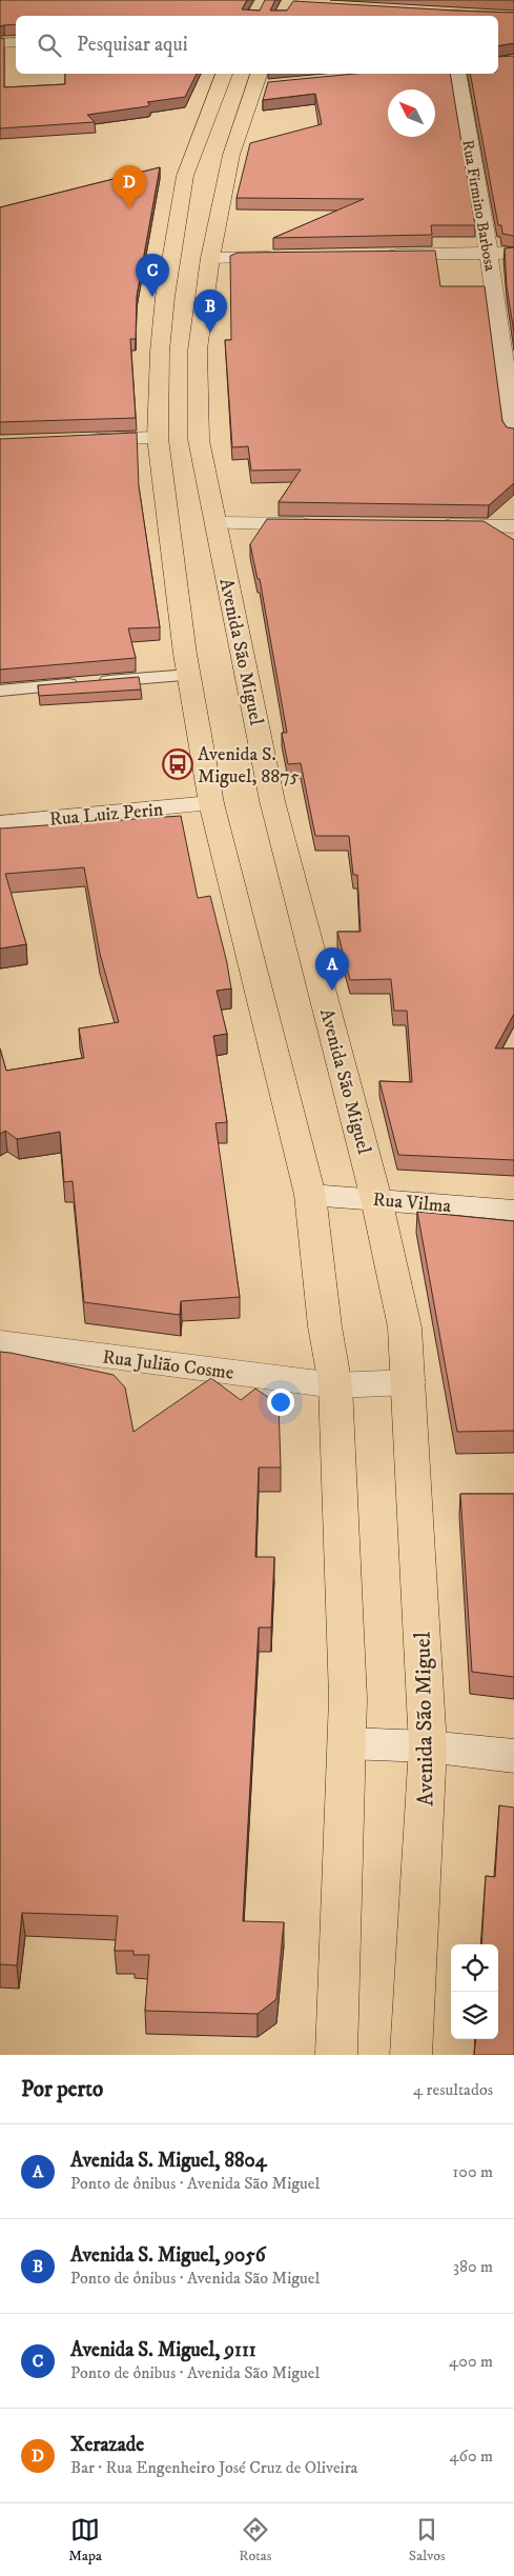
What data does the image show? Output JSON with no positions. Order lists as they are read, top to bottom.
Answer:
{
  "streets": {
    "main road": ["Avenida São Miguel"],
    "street": [
      "Rua Firmino Barbosa",
      "Rua Luiz Perin",
      "Rua Vilma",
      "Rua Julião Cosme"
    ]
  },
  "crossings": [
    ["Avenida São Miguel", "Rua Luiz Perin"],
    ["Avenida São Miguel", "Rua Vilma"],
    ["Avenida São Miguel", "Rua Julião Cosme"]
  ],
  "places": {
    "bus stop": ["Avenida S. Miguel, 8875"]
  },
  "north": "top left",
  "page": {
    "search": "Pesquisar aqui",
    "pins": [
      "D",
      "C",
      "B",
      "A"
    ],
    "heading": ["Por perto", "4 resultados"],
    "list": [
      {
        "mark": "A",
        "name": "Avenida S. Miguel, 8804",
        "note": "Ponto de ônibus · Avenida São Miguel",
        "value": "100 m"
      },
      {
        "mark": "B",
        "name": "Avenida S. Miguel, 9056",
        "note": "Ponto de ônibus · Avenida São Miguel",
        "value": "380 m"
      },
      {
        "mark": "C",
        "name": "Avenida S. Miguel, 9111",
        "note": "Ponto de ônibus · Avenida São Miguel",
        "value": "400 m"
      },
      {
        "mark": "D",
        "name": "Xerazade",
        "note": "Bar · Rua Engenheiro José Cruz de Oliveira",
        "value": "460 m"
      }
    ],
    "nav": ["Mapa", "Rotas", "Salvos"]
  }
}
